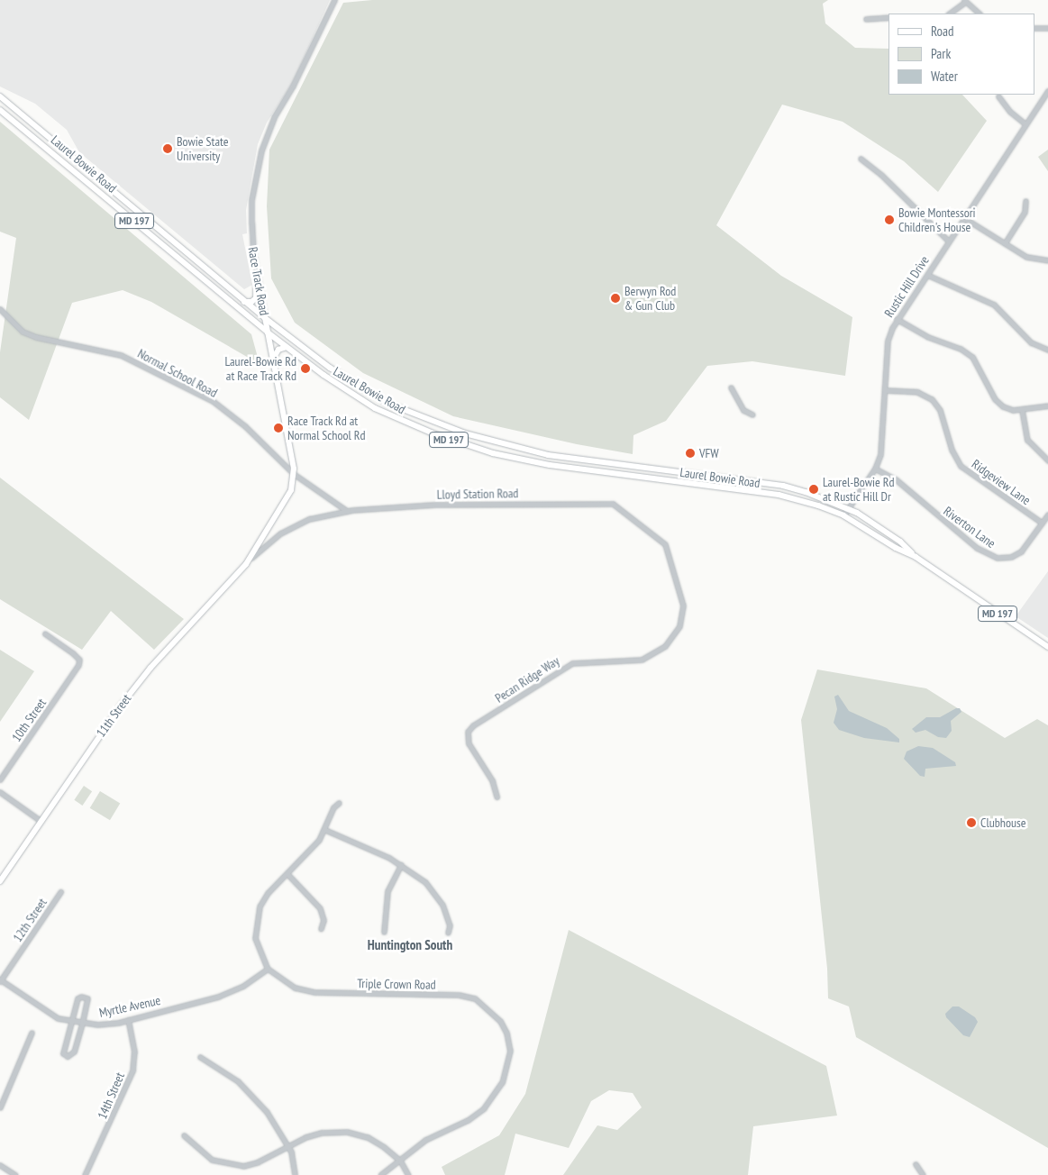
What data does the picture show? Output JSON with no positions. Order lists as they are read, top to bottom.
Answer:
{
  "streets": {
    "main road": [
      "Laurel Bowie Road",
      "MD 197",
      "Race Track Road",
      "11th Street"
    ],
    "street": [
      "Rustic Hill Drive",
      "Normal School Road",
      "Ridgeview Lane",
      "Lloyd Station Road",
      "Riverton Lane",
      "Pecan Ridge Way",
      "10th Street",
      "12th Street",
      "Triple Crown Road",
      "Myrtle Avenue",
      "14th Street"
    ]
  },
  "crossings": [
    ["Laurel Bowie Road", "Race Track Road"],
    ["Laurel Bowie Road", "Rustic Hill Drive"],
    ["Race Track Road", "Normal School Road"],
    ["Race Track Road", "Lloyd Station Road"],
    ["Race Track Road", "11th Street"],
    ["Rustic Hill Drive", "Ridgeview Lane"],
    ["Rustic Hill Drive", "Riverton Lane"],
    ["Normal School Road", "Lloyd Station Road"],
    ["Ridgeview Lane", "Riverton Lane"],
    ["Lloyd Station Road", "Pecan Ridge Way"],
    ["Lloyd Station Road", "11th Street"],
    ["12th Street", "Myrtle Avenue"],
    ["Triple Crown Road", "Myrtle Avenue"],
    ["Myrtle Avenue", "14th Street"]
  ],
  "districts": ["Huntington South"],
  "places": [
    "Bowie State University",
    "Bowie Montessori Children's House",
    "Berwyn Rod & Gun Club",
    "Laurel-Bowie Rd at Race Track Rd",
    "Race Track Rd at Normal School Rd",
    "VFW",
    "Laurel-Bowie Rd at Rustic Hill Dr",
    "Clubhouse"
  ],
  "legend": ["Road", "Park", "Water"]
}
